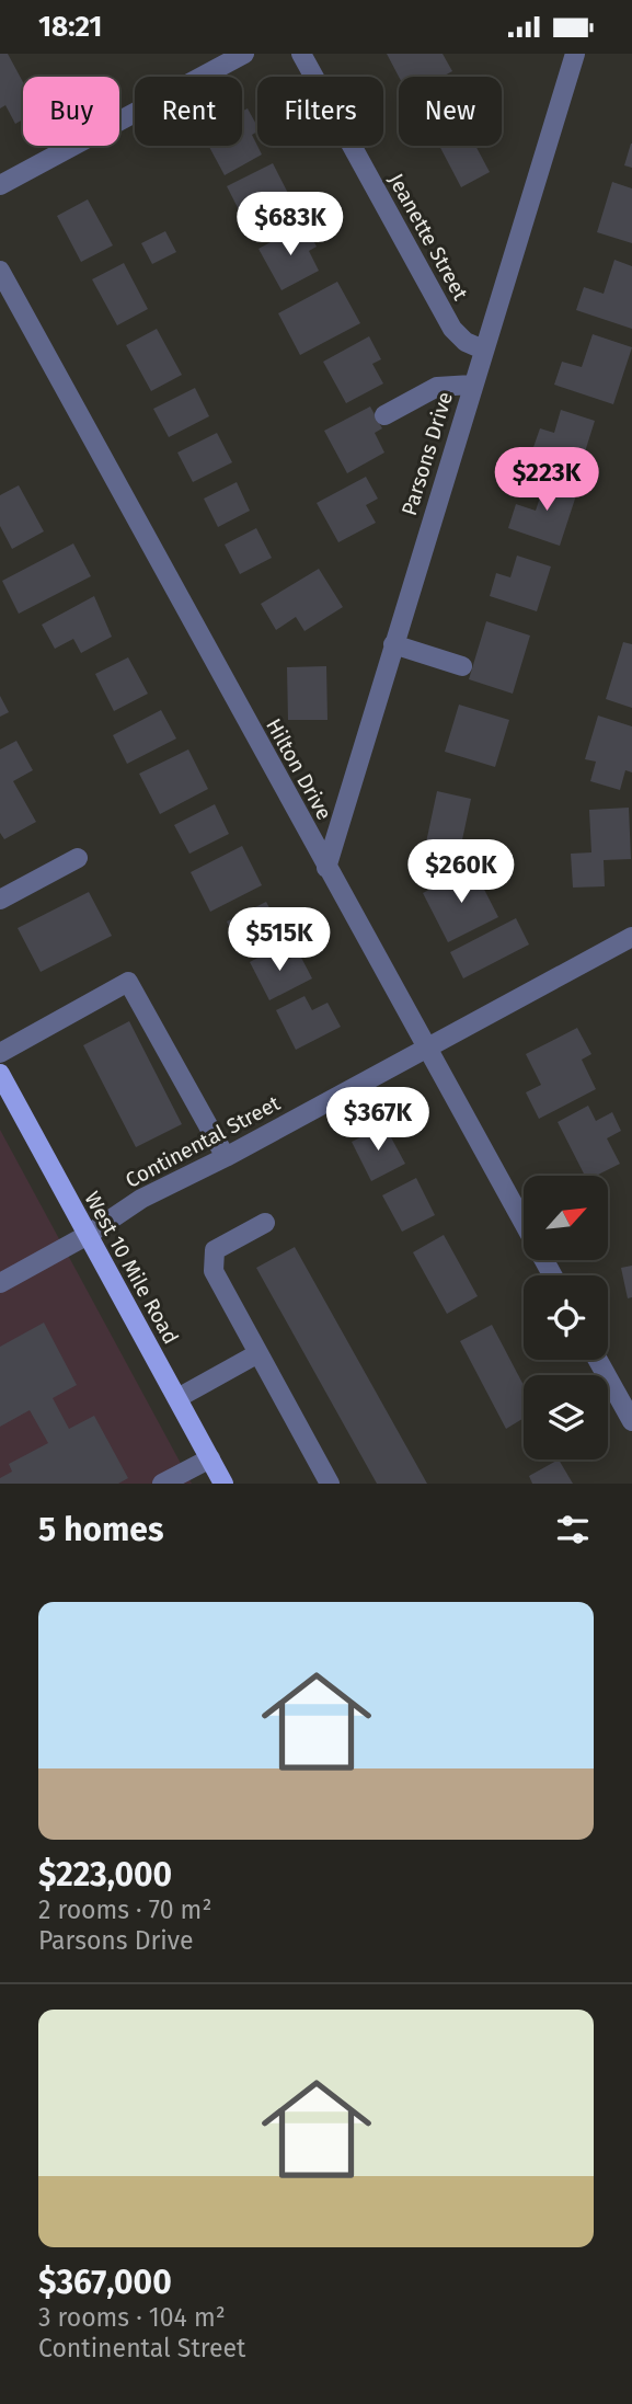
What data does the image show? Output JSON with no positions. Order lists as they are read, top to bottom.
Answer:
{
  "streets": {
    "main road": ["West 10 Mile Road"],
    "street": [
      "Jeanette Street",
      "Parsons Drive",
      "Hilton Drive",
      "Continental Street"
    ]
  },
  "crossings": [
    ["Jeanette Street", "Parsons Drive"],
    ["Parsons Drive", "Hilton Drive"],
    ["Hilton Drive", "Continental Street"],
    ["Continental Street", "West 10 Mile Road"]
  ],
  "north": "top right",
  "page": {
    "status": "18:21",
    "chip": [
      "Buy",
      "Rent",
      "Filters",
      "New"
    ],
    "price": [
      "$683K",
      "$223K",
      "$260K",
      "$515K",
      "$367K"
    ],
    "heading": "5 homes",
    "list": [
      {
        "name": "$223,000",
        "note": "2 rooms · 70 m² · Parsons Drive"
      },
      {
        "name": "$367,000",
        "note": "3 rooms · 104 m² · Continental Street"
      }
    ]
  }
}
